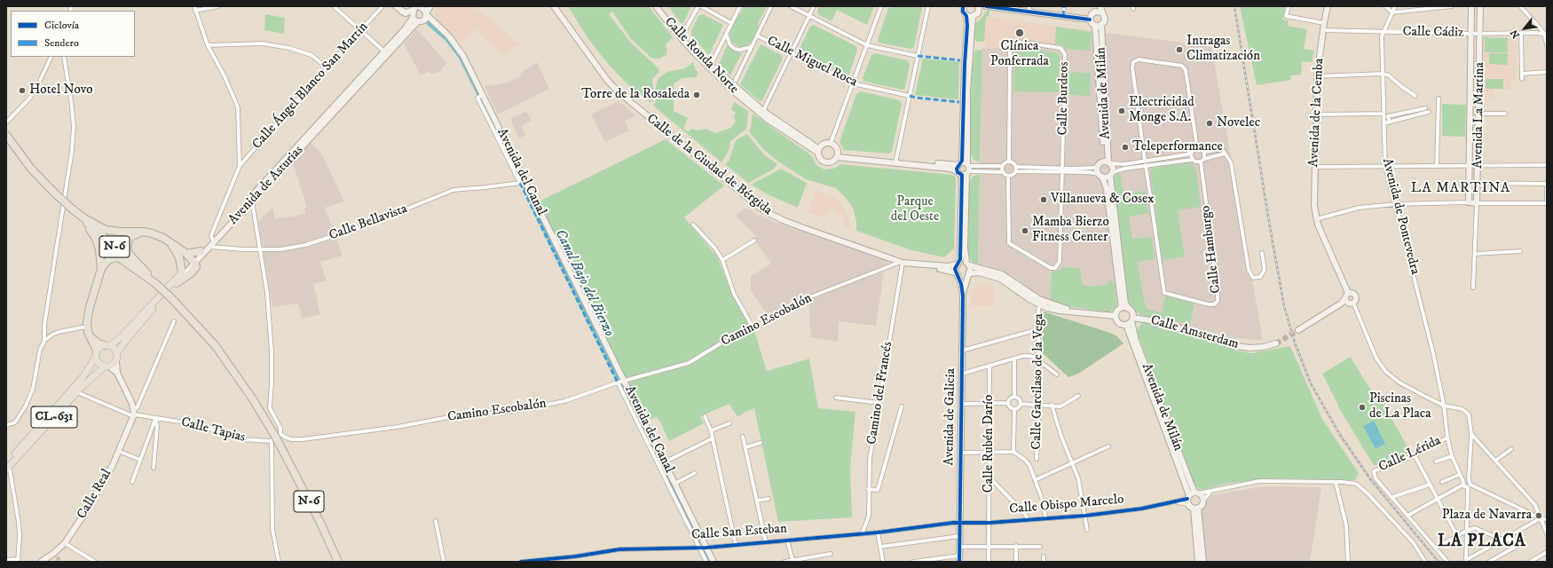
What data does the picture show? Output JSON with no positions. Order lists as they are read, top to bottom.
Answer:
{
  "streets": {
    "highway": ["N-6"],
    "main road": ["Avenida de Asturias", "CL-631"],
    "street": [
      "Calle Cádiz",
      "Calle Ronda Norte",
      "Calle Miguel Roca",
      "Calle Ángel Blanco San Martín",
      "Avenida de Milán",
      "Calle Burdeos",
      "Avenida de la Cemba",
      "Avenida La Martina",
      "Calle de la Ciudad de Bérgida",
      "Avenida del Canal",
      "Avenida de Pontevedra",
      "Calle Bellavista",
      "Calle Hamburgo",
      "Camino Escobalón",
      "Calle Amsterdam",
      "Calle Garcilaso de la Vega",
      "Camino del Francés",
      "Avenida de Galicia",
      "Calle Tapias",
      "Calle Rubén Darío",
      "Calle Lérida",
      "Calle Real",
      "Calle Obispo Marcelo",
      "Calle San Esteban"
    ]
  },
  "crossings": [
    ["Calle Cádiz", "Avenida de la Cemba"],
    ["Calle Cádiz", "Avenida La Martina"],
    ["Calle Cádiz", "Avenida de Pontevedra"],
    ["Avenida de Milán", "Calle Amsterdam"],
    ["Avenida de Milán", "Calle Obispo Marcelo"],
    ["Calle de la Ciudad de Bérgida", "Camino Escobalón"],
    ["Calle de la Ciudad de Bérgida", "Camino del Francés"],
    ["Calle de la Ciudad de Bérgida", "Avenida de Galicia"],
    ["Avenida del Canal", "Calle Bellavista"],
    ["Avenida del Canal", "Camino Escobalón"],
    ["Avenida del Canal", "Calle San Esteban"],
    ["Avenida de Asturias", "Calle Bellavista"],
    ["Avenida de Asturias", "CL-631"],
    ["Avenida de Pontevedra", "Calle Lérida"],
    ["N-6", "Camino Escobalón"],
    ["N-6", "Calle Tapias"],
    ["Camino Escobalón", "Camino del Francés"],
    ["Camino del Francés", "Calle San Esteban"],
    ["CL-631", "Calle Tapias"],
    ["Avenida de Galicia", "Calle Obispo Marcelo"],
    ["Avenida de Galicia", "Calle San Esteban"],
    ["Calle Tapias", "Calle Real"],
    ["Calle Rubén Darío", "Calle Obispo Marcelo"],
    ["Calle Obispo Marcelo", "Calle San Esteban"]
  ],
  "districts": ["LA MARTINA", "LA PLACA"],
  "water": ["Canal Bajo del Bierzo"],
  "parks": ["Parque del Oeste"],
  "places": [
    "Clínica Ponferrada",
    "Intragas Climatización",
    "Hotel Novo",
    "Torre de la Rosaleda",
    "Electricidad Monge S.A.",
    "Novelec",
    "Teleperformance",
    "Villanueva & Cosex",
    "Mamba Bierzo Fitness Center",
    "Piscinas de La Placa",
    "Plaza de Navarra"
  ],
  "legend": ["Ciclovía", "Sendero"],
  "north": "bottom left"
}
